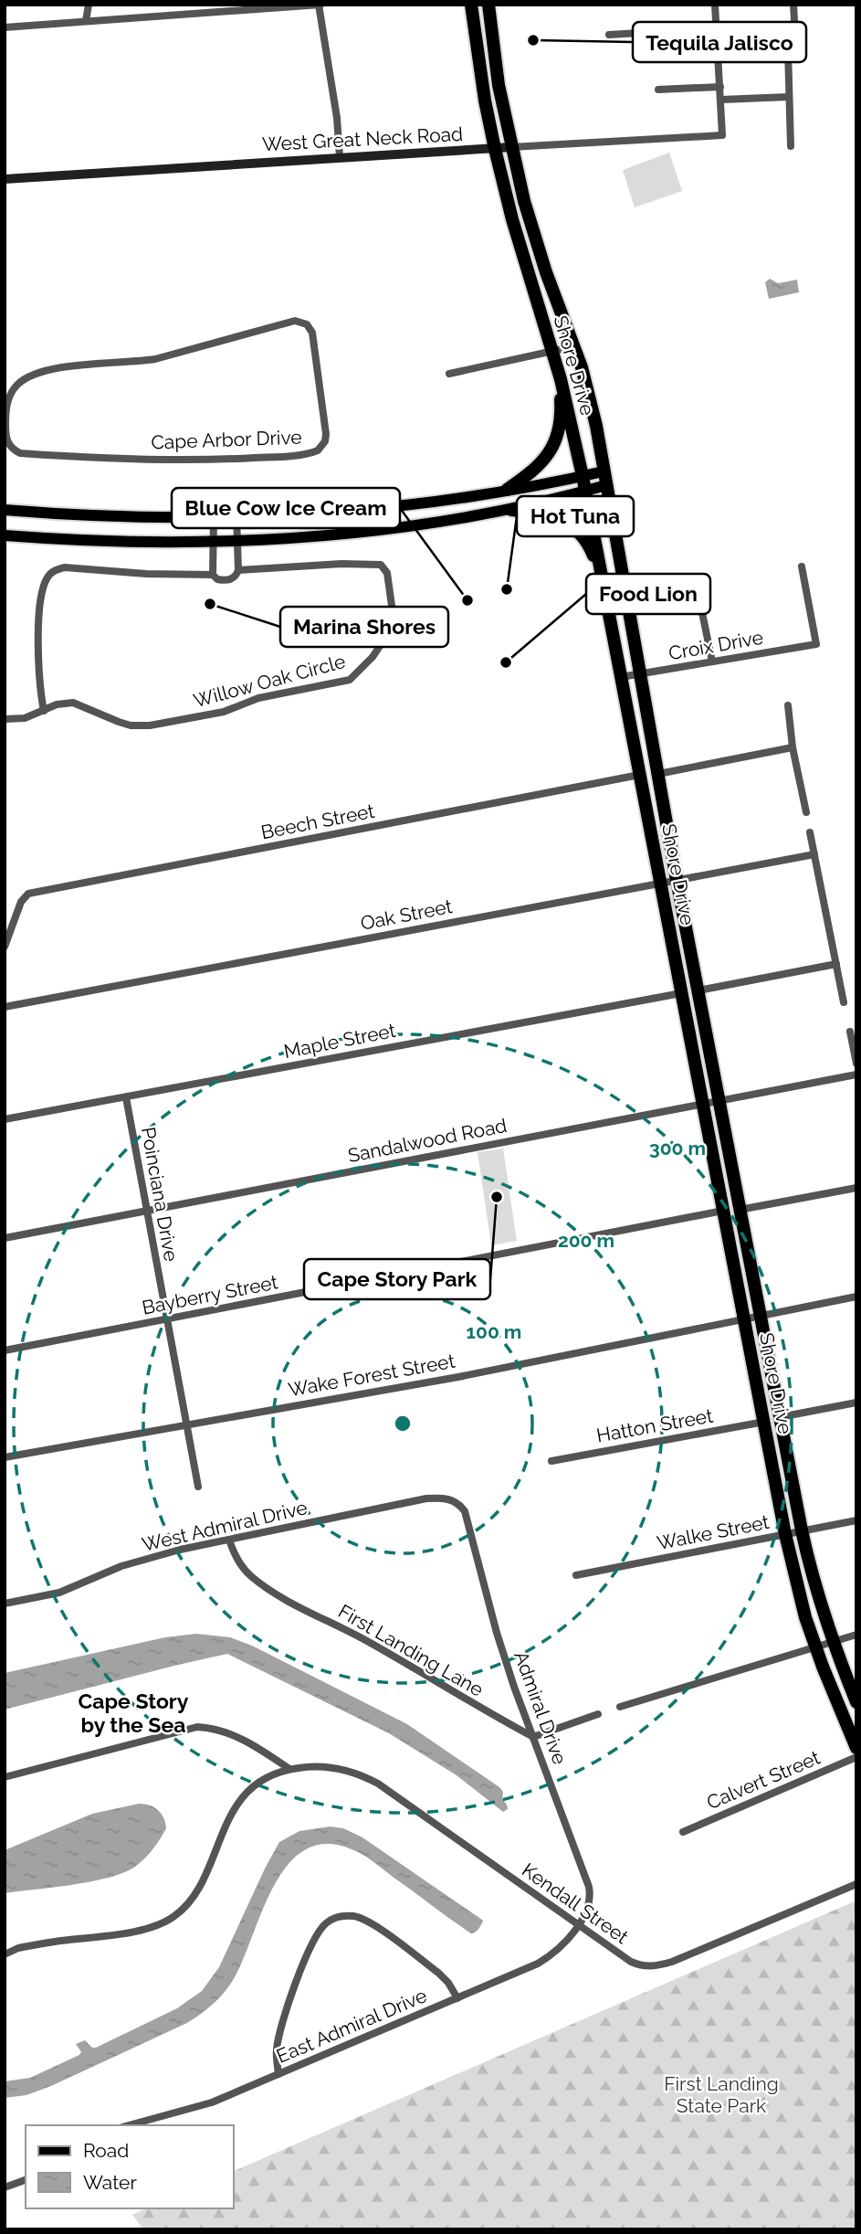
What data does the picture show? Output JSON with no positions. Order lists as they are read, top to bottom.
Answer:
{
  "streets": {
    "highway": ["Shore Drive"],
    "street": [
      "West Great Neck Road",
      "Cape Arbor Drive",
      "Croix Drive",
      "Willow Oak Circle",
      "Beech Street",
      "Oak Street",
      "Maple Street",
      "Sandalwood Road",
      "Poinciana Drive",
      "Bayberry Street",
      "Wake Forest Street",
      "Hatton Street",
      "West Admiral Drive",
      "Walke Street",
      "First Landing Lane",
      "Admiral Drive",
      "Calvert Street",
      "Kendall Street",
      "East Admiral Drive"
    ]
  },
  "crossings": [
    ["West Great Neck Road", "Shore Drive"],
    ["Shore Drive", "Croix Drive"],
    ["Shore Drive", "Beech Street"],
    ["Shore Drive", "Oak Street"],
    ["Shore Drive", "Maple Street"],
    ["Shore Drive", "Sandalwood Road"],
    ["Shore Drive", "Bayberry Street"],
    ["Shore Drive", "Wake Forest Street"],
    ["Shore Drive", "Hatton Street"],
    ["Shore Drive", "Walke Street"],
    ["Maple Street", "Poinciana Drive"],
    ["Sandalwood Road", "Poinciana Drive"],
    ["Poinciana Drive", "Bayberry Street"],
    ["Poinciana Drive", "Wake Forest Street"],
    ["West Admiral Drive", "First Landing Lane"],
    ["West Admiral Drive", "Admiral Drive"],
    ["First Landing Lane", "Admiral Drive"],
    ["Admiral Drive", "Kendall Street"],
    ["Admiral Drive", "East Admiral Drive"],
    ["Kendall Street", "East Admiral Drive"]
  ],
  "districts": ["Cape Story by the Sea"],
  "parks": ["First Landing State Park"],
  "places": [
    "Tequila Jalisco",
    "Hot Tuna",
    "Blue Cow Ice Cream",
    "Marina Shores",
    "Food Lion",
    "Cape Story Park"
  ],
  "legend": ["Road", "Water"],
  "rings": ["300 m", "200 m", "100 m"]
}
